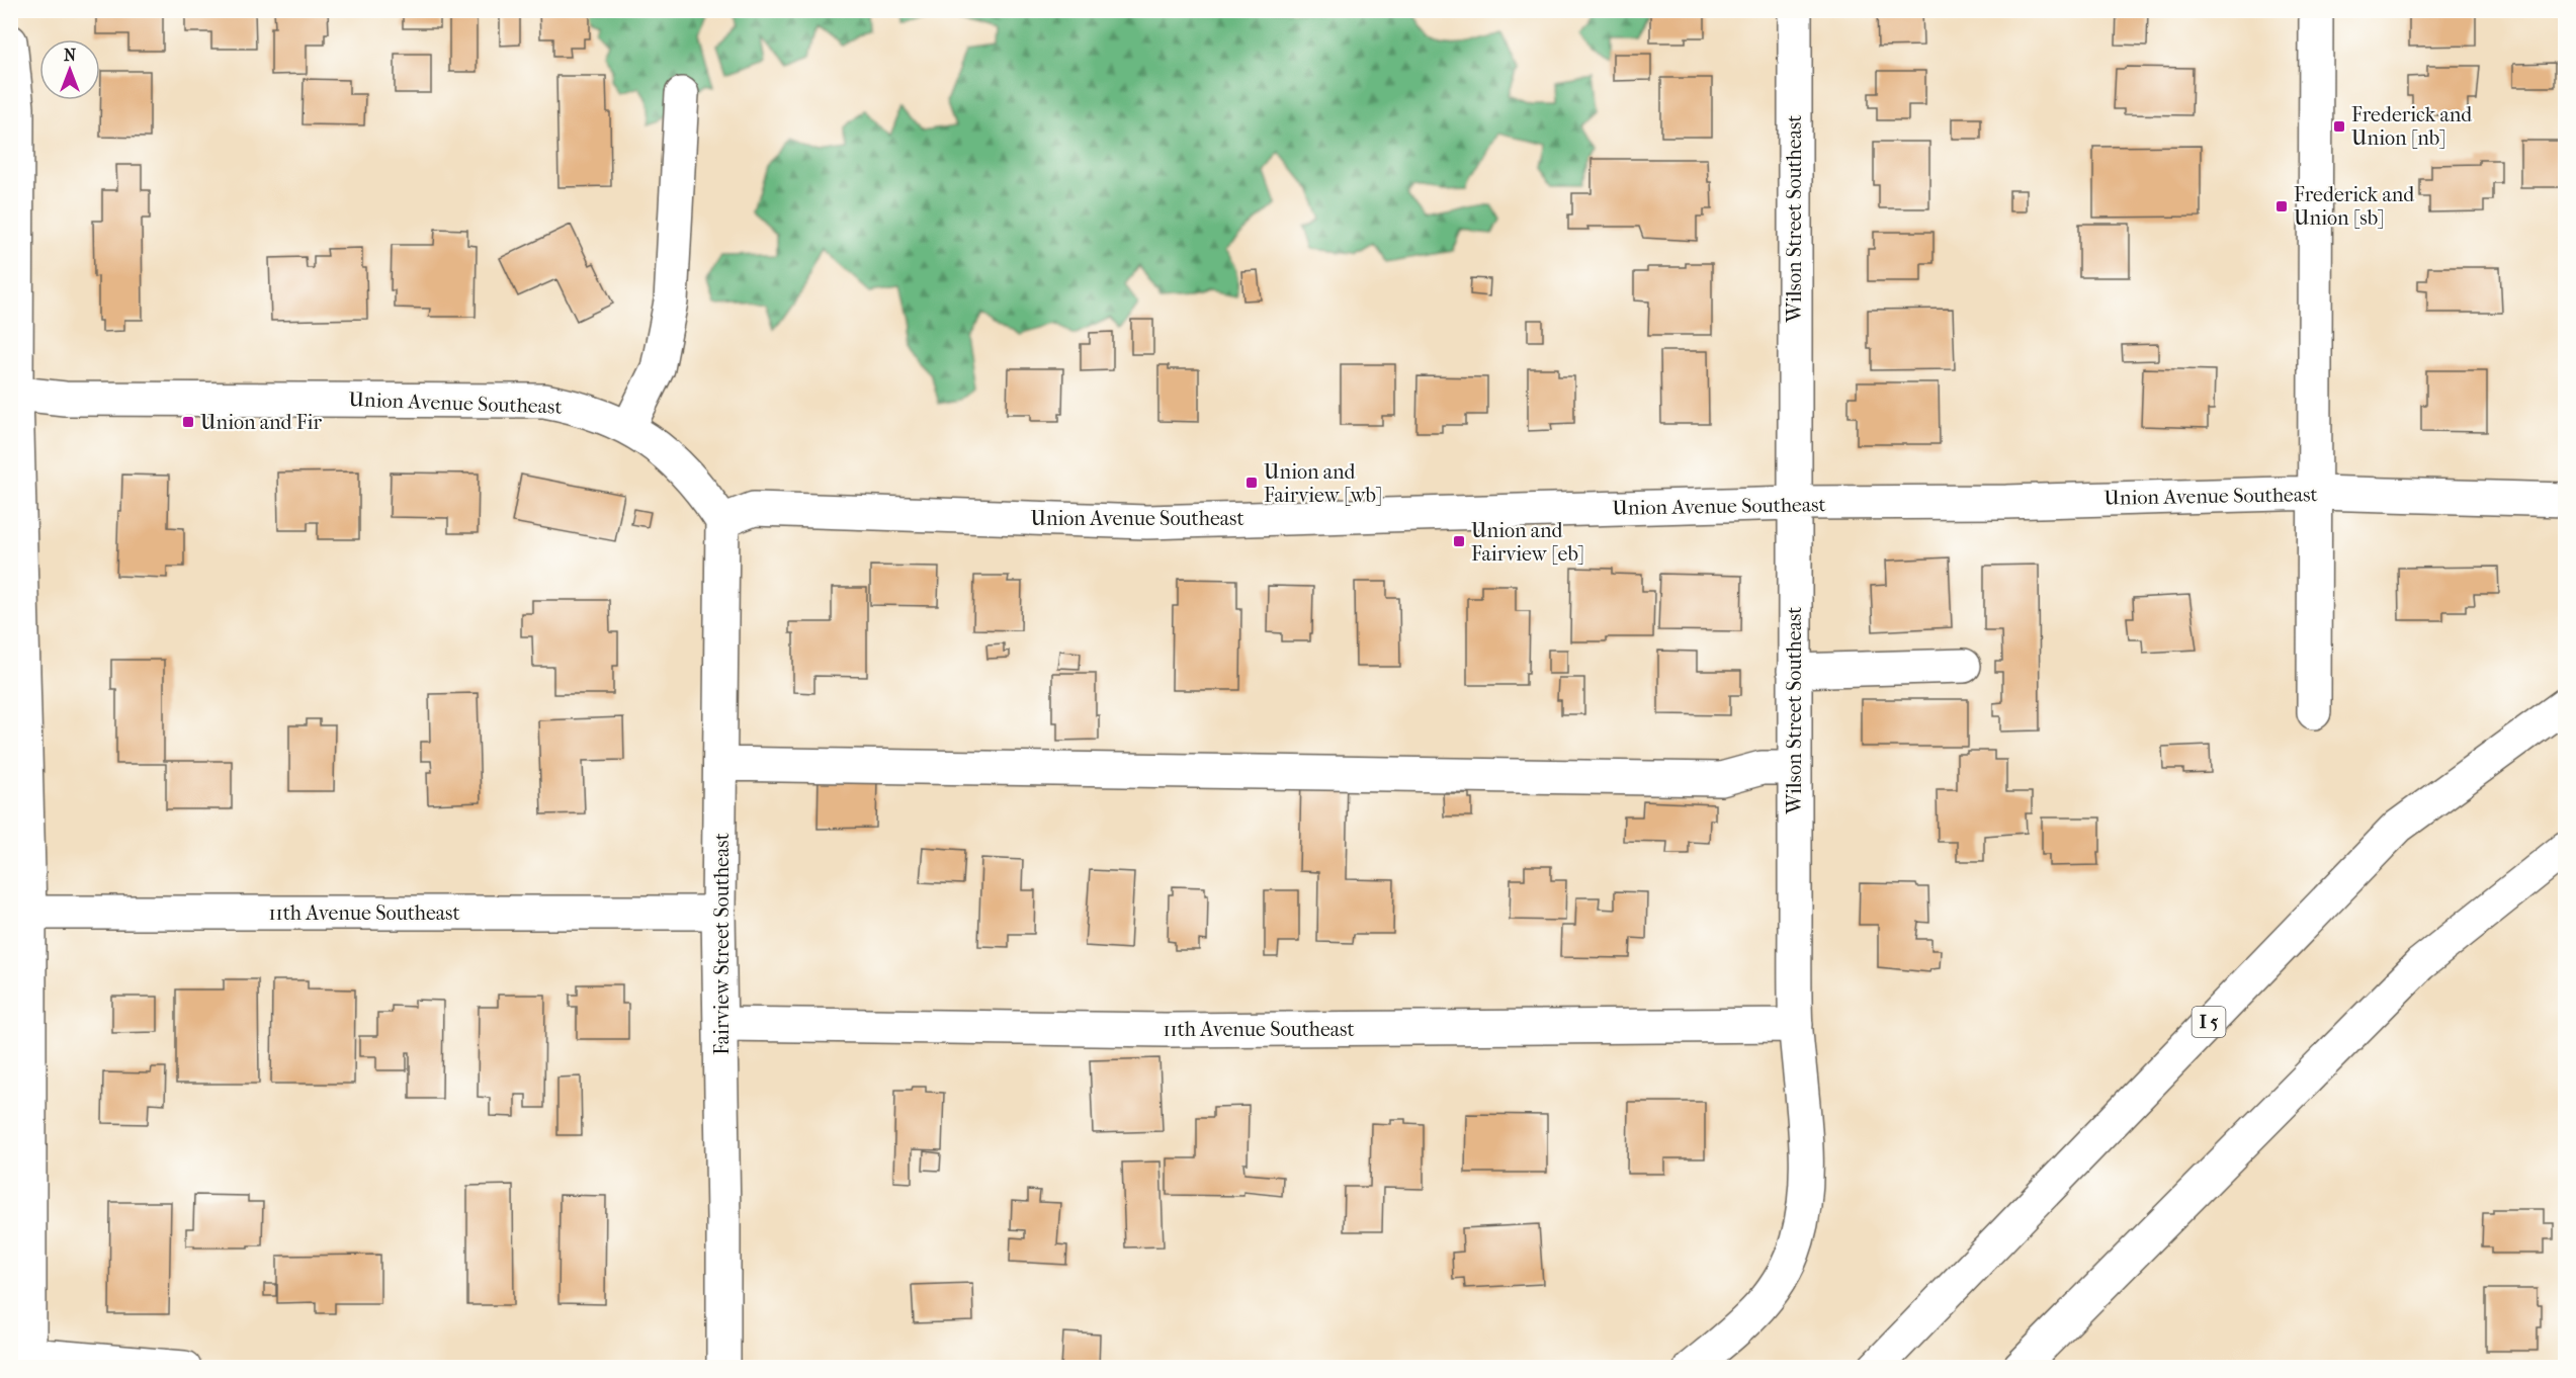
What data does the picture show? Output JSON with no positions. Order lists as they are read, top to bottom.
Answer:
{
  "streets": {
    "main road": [
      "Wilson Street Southeast",
      "Union Avenue Southeast",
      "11th Avenue Southeast",
      "Fairview Street Southeast",
      "I 5"
    ]
  },
  "crossings": [
    ["Wilson Street Southeast", "Union Avenue Southeast"],
    ["Wilson Street Southeast", "11th Avenue Southeast"],
    ["Union Avenue Southeast", "Fairview Street Southeast"],
    ["11th Avenue Southeast", "Fairview Street Southeast"]
  ],
  "places": {
    "transit": [
      "Frederick and Union [nb]",
      "Frederick and Union [sb]",
      "Union and Fir",
      "Union and Fairview [wb]",
      "Union and Fairview [eb]"
    ]
  },
  "north": "top"
}
